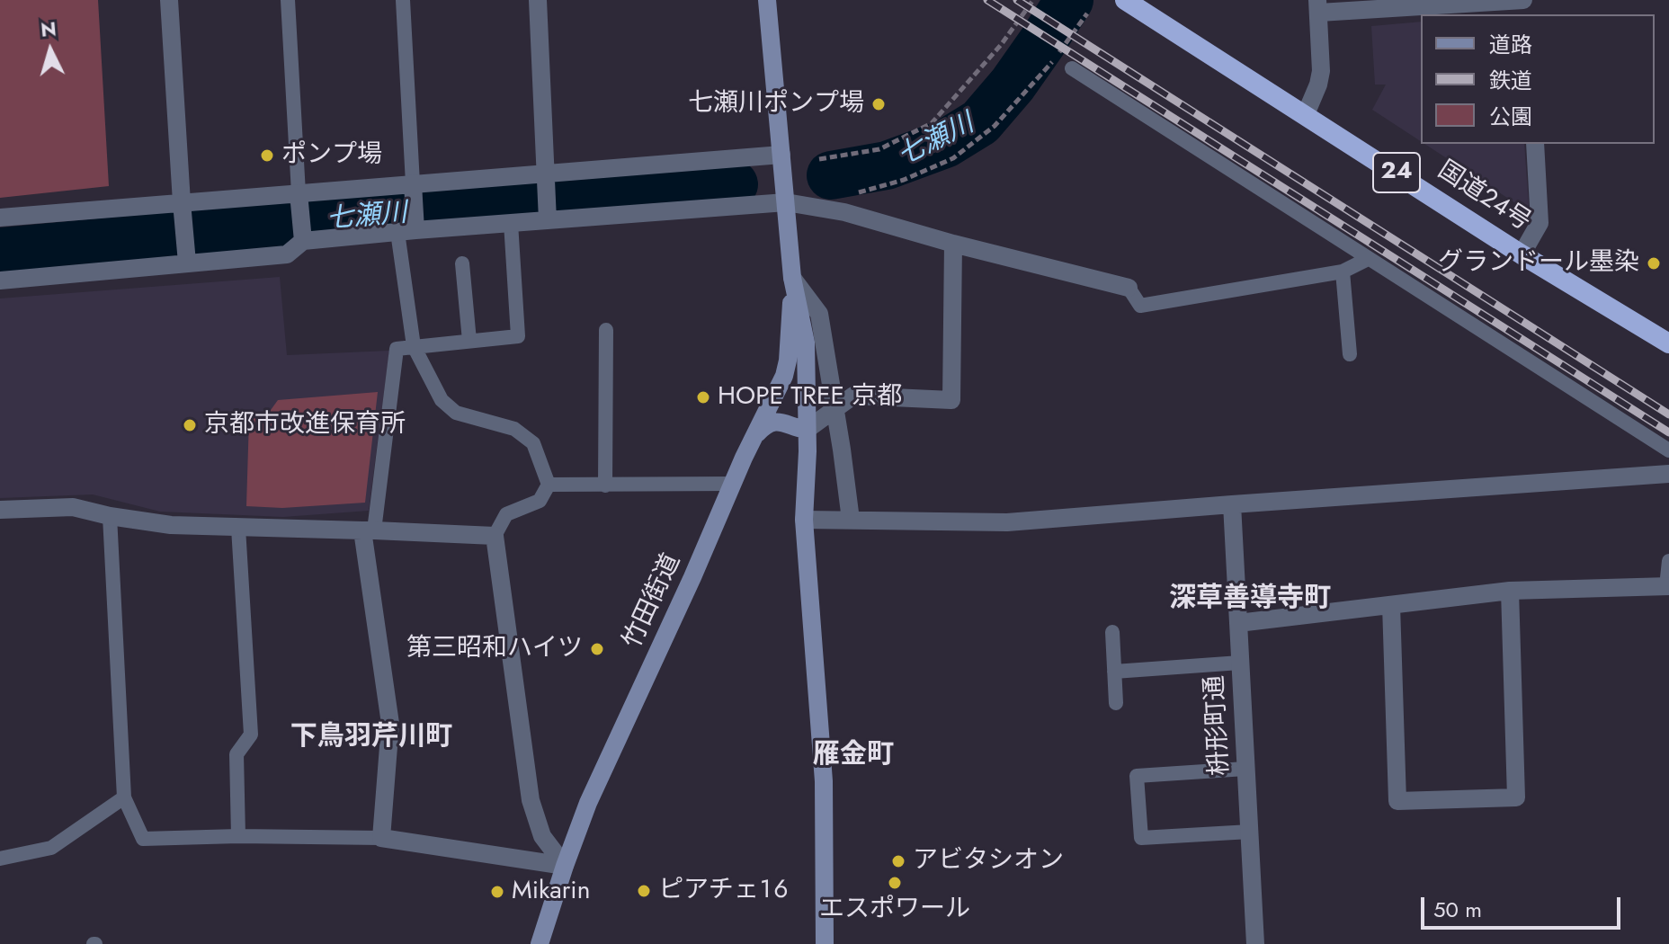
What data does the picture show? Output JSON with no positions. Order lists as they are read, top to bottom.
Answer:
{
  "streets": {
    "highway": ["24", "国道24号"],
    "main road": ["竹田街道"],
    "street": ["枡形町通"]
  },
  "districts": ["深草善導寺町", "下鳥羽芹川町", "雁金町"],
  "water": ["七瀬川"],
  "places": [
    "七瀬川ポンプ場",
    "ポンプ場",
    "グランドール墨染",
    "HOPE TREE 京都",
    "京都市改進保育所",
    "第三昭和ハイツ",
    "アビタシオン",
    "エスポワール",
    "ピアチェ１６",
    "Mikarin"
  ],
  "legend": ["道路", "鉄道", "公園"],
  "scale_bar": "50 m",
  "north": "top"
}
